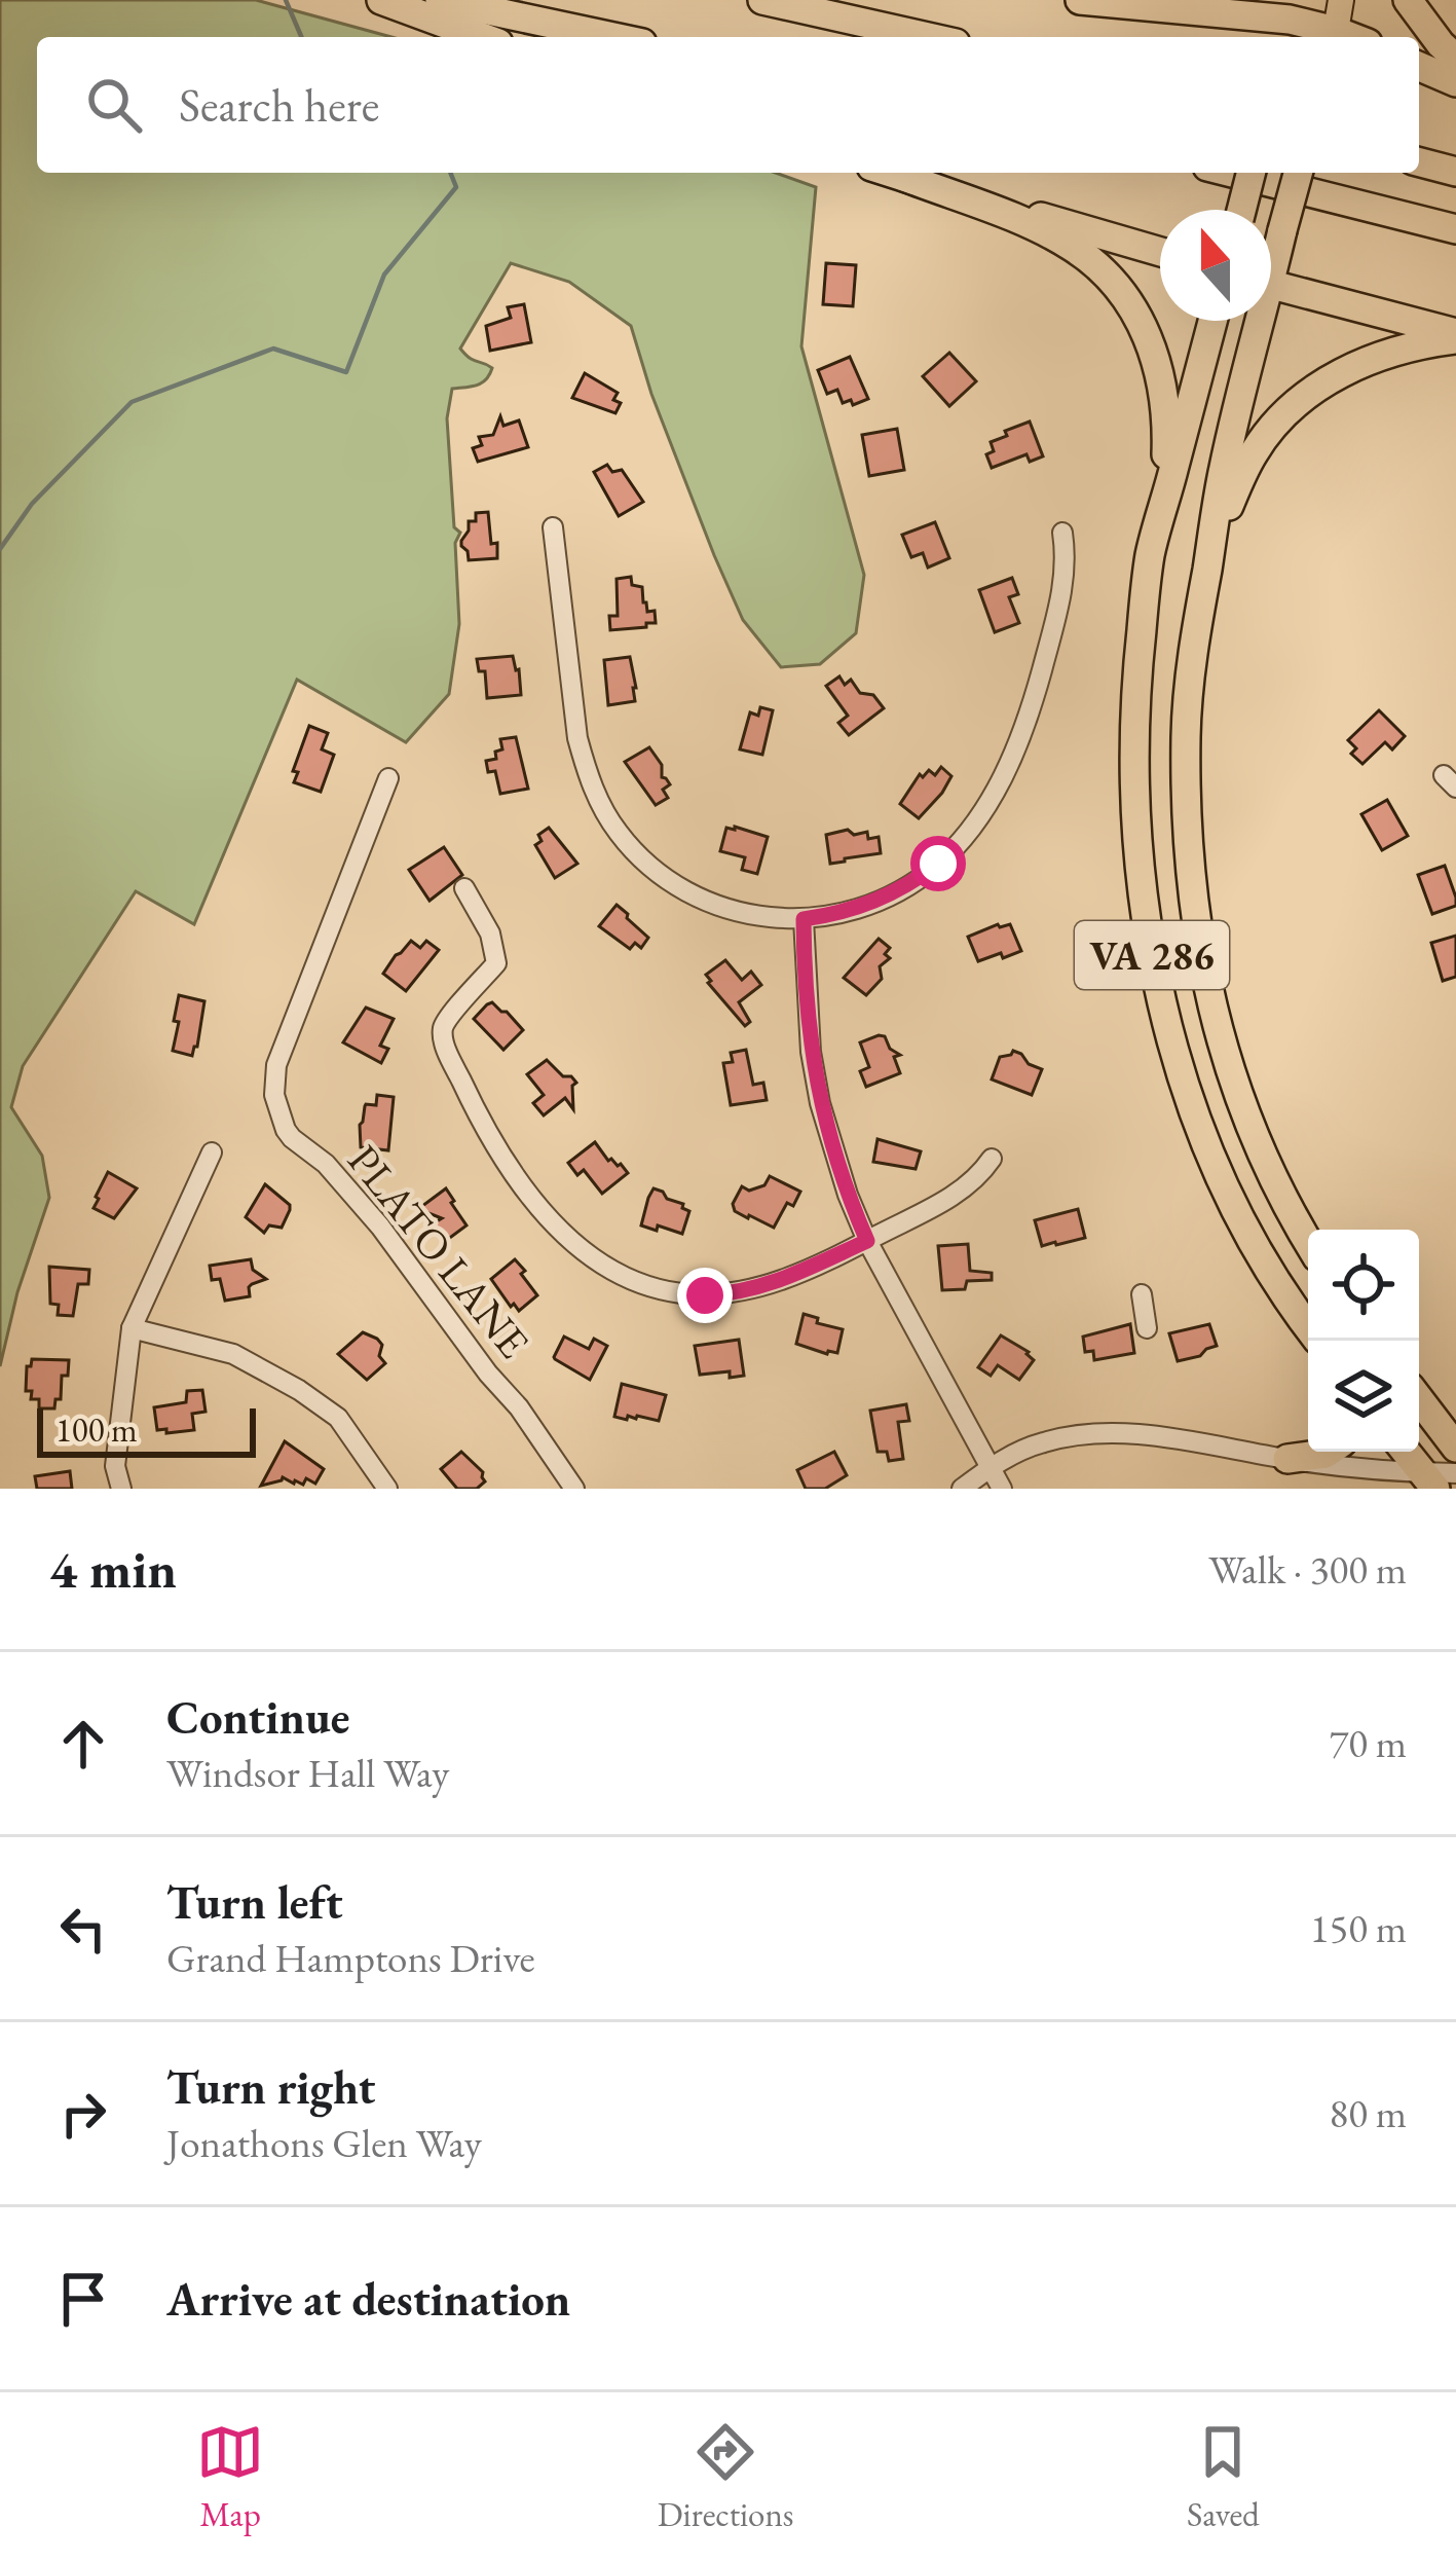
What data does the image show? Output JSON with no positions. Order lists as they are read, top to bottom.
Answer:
{
  "streets": {
    "highway": ["VA 286"],
    "street": ["PLATO LANE"]
  },
  "scale_bar": "100 m",
  "north": "top",
  "page": {
    "search": "Search here",
    "scale": "100 m",
    "heading": ["4 min", "Walk · 300 m"],
    "list": [
      ["Continue", "Windsor Hall Way", "70 m"],
      ["Turn left", "Grand Hamptons Drive", "150 m"],
      ["Turn right", "Jonathons Glen Way", "80 m"],
      "Arrive at destination"
    ],
    "nav": ["Map", "Directions", "Saved"]
  }
}
